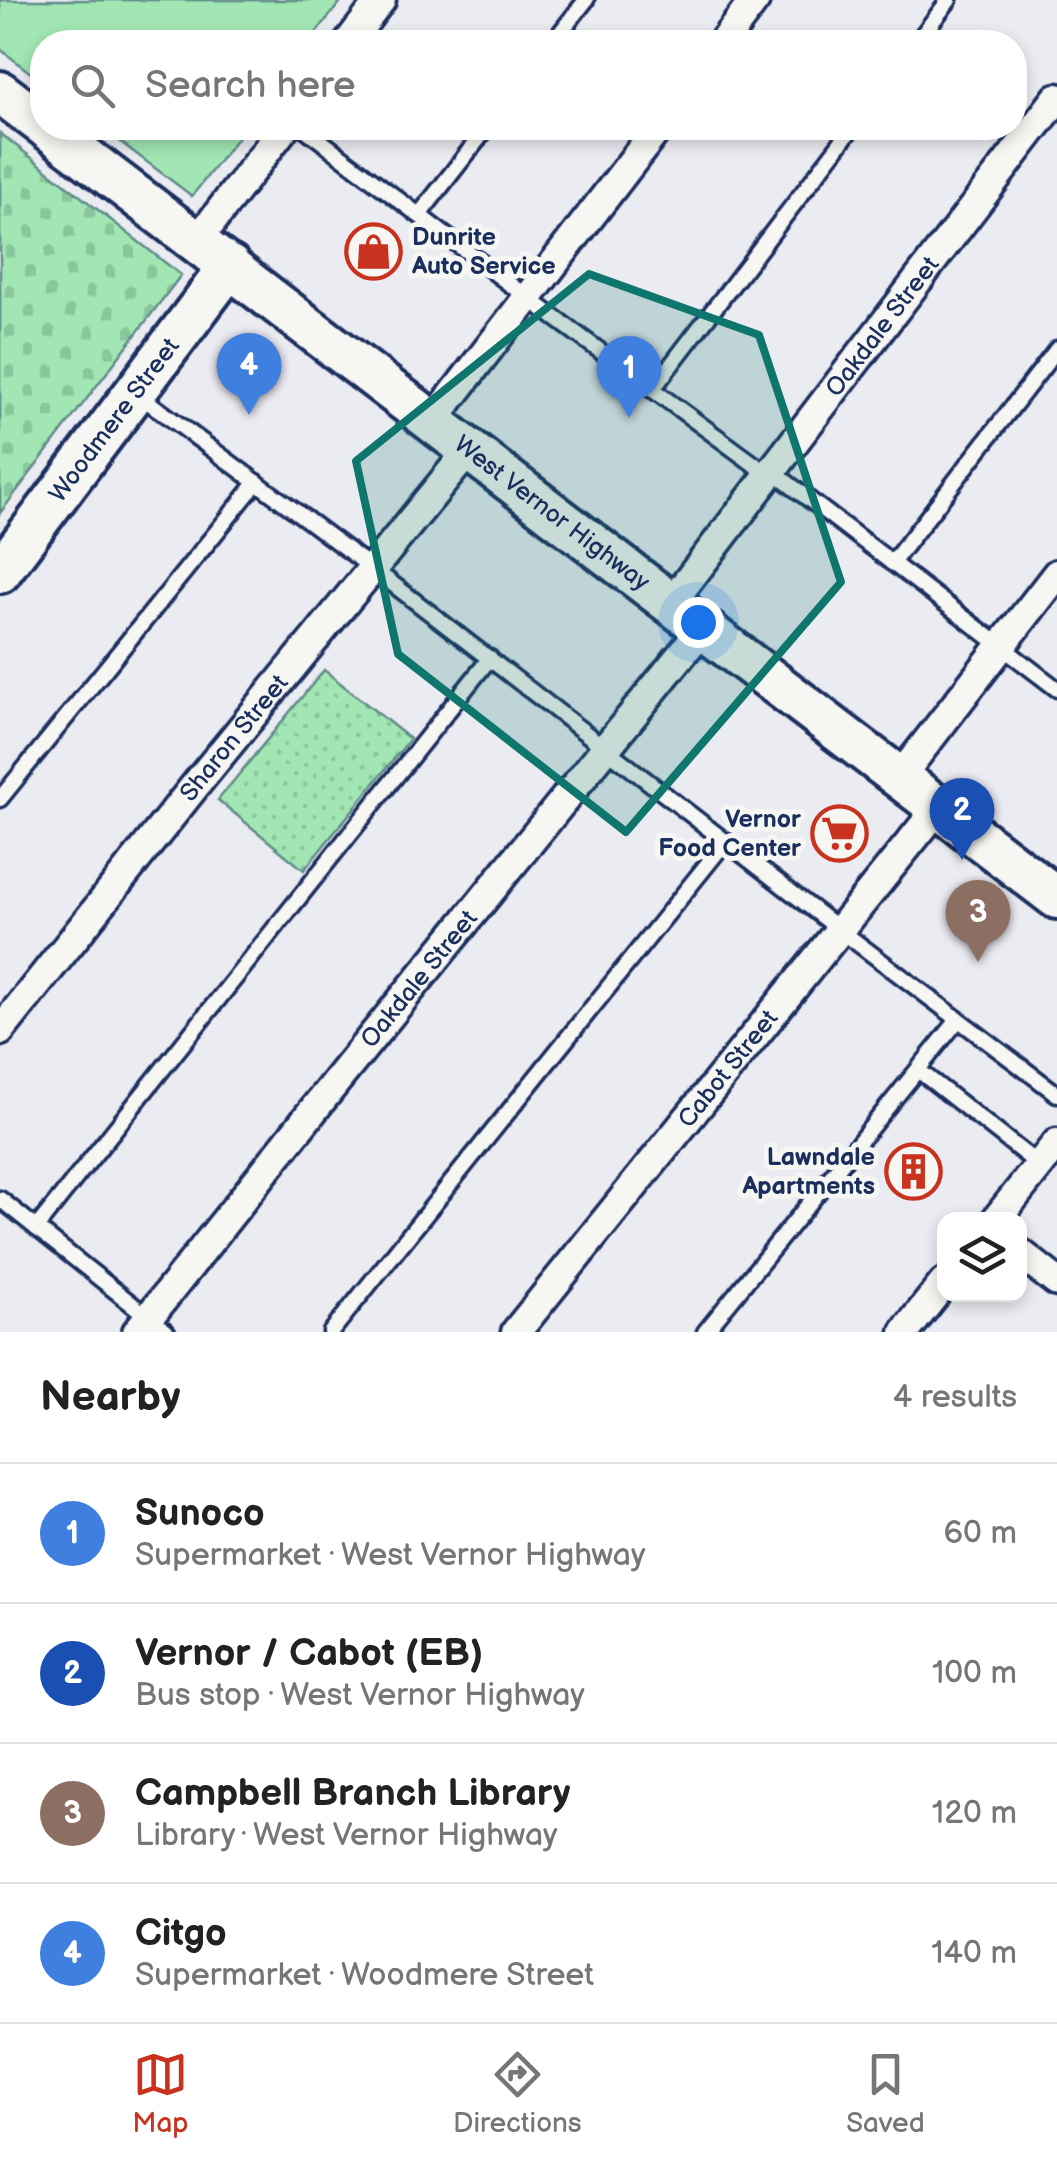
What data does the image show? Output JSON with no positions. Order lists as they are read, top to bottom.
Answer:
{
  "streets": {
    "street": [
      "Oakdale Street",
      "Woodmere Street",
      "West Vernor Highway",
      "Sharon Street",
      "Cabot Street"
    ]
  },
  "crossings": [
    ["Oakdale Street", "West Vernor Highway"],
    ["Woodmere Street", "West Vernor Highway"],
    ["West Vernor Highway", "Sharon Street"],
    ["West Vernor Highway", "Cabot Street"]
  ],
  "places": {
    "shop": ["Dunrite Auto Service"],
    "supermarket": ["Vernor Food Center"],
    "building": ["Lawndale Apartments"]
  },
  "page": {
    "search": "Search here",
    "pins": [
      "4",
      "1",
      "2",
      "3"
    ],
    "heading": ["Nearby", "4 results"],
    "list": [
      {
        "mark": "1",
        "name": "Sunoco",
        "note": "Supermarket · West Vernor Highway",
        "value": "60 m"
      },
      {
        "mark": "2",
        "name": "Vernor / Cabot (EB)",
        "note": "Bus stop · West Vernor Highway",
        "value": "100 m"
      },
      {
        "mark": "3",
        "name": "Campbell Branch Library",
        "note": "Library · West Vernor Highway",
        "value": "120 m"
      },
      {
        "mark": "4",
        "name": "Citgo",
        "note": "Supermarket · Woodmere Street",
        "value": "140 m"
      }
    ],
    "nav": ["Map", "Directions", "Saved"]
  }
}
